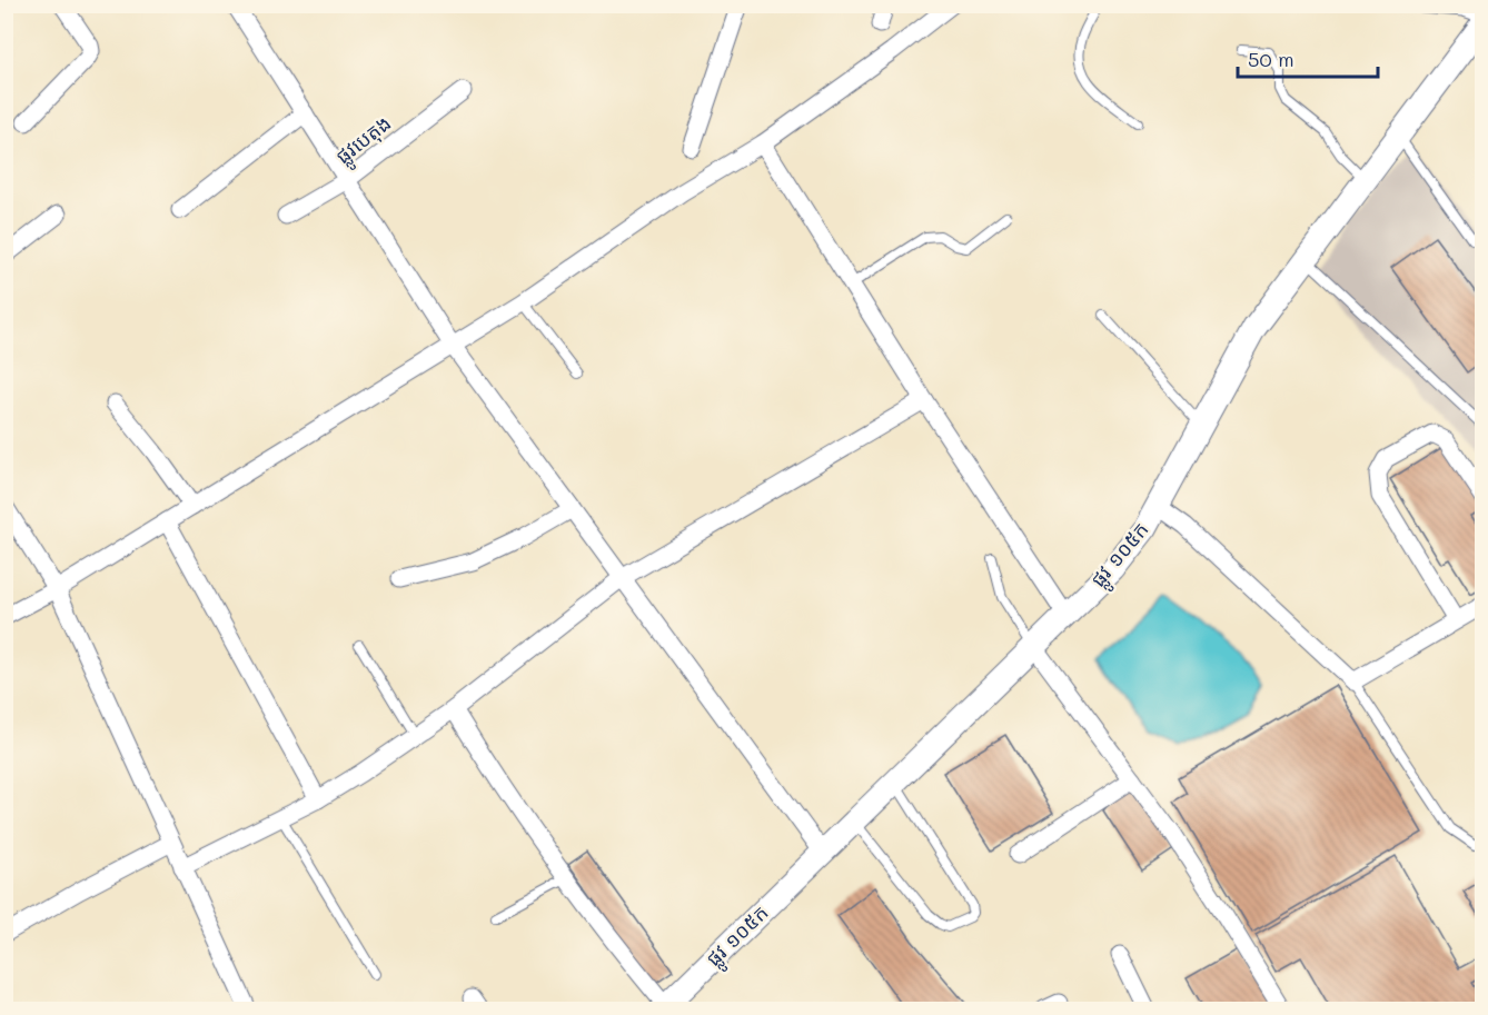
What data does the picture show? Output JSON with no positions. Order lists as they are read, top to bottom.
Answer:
{
  "streets": {
    "main road": ["ផ្លូវ ១០៥ក"],
    "street": ["ផ្លូវបេតុង"]
  },
  "scale_bar": "50 m"
}
